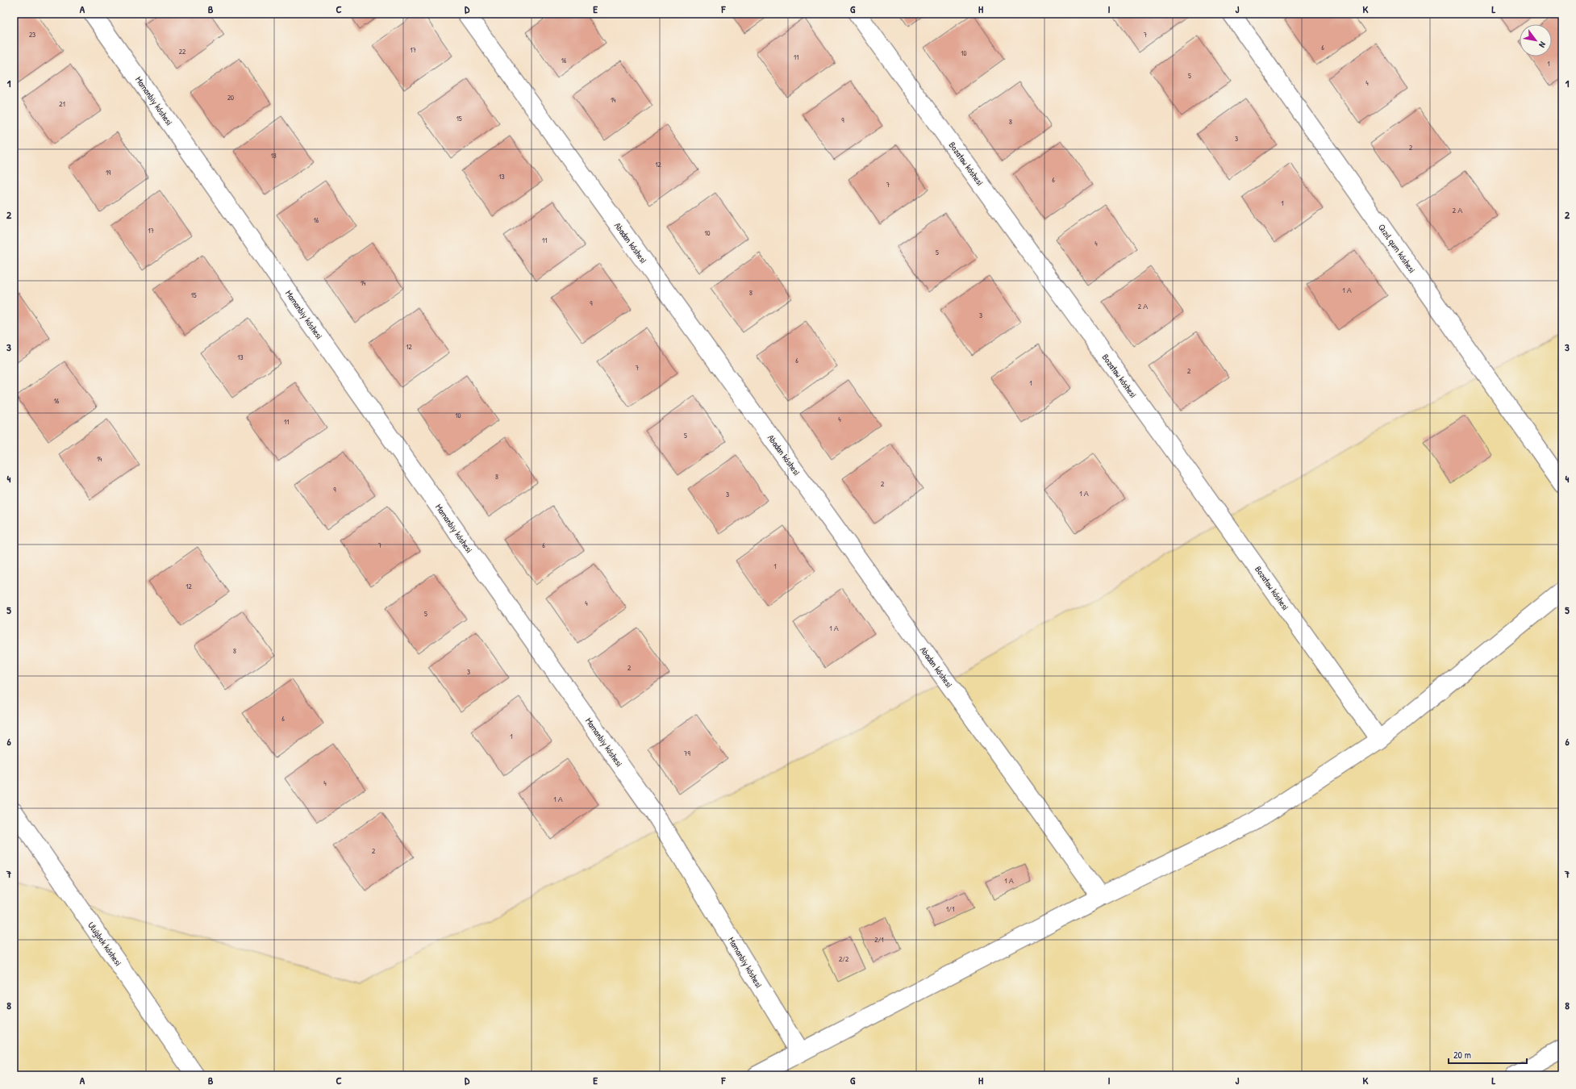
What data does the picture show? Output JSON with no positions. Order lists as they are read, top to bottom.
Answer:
{
  "streets": {
    "street": [
      "Mamanbiy kóshesi",
      "Bozataw kóshesi",
      "Abadan kóshesi",
      "Qızıl qum kóshesi",
      "Uluǵbek kóshesi"
    ]
  },
  "house_numbers": [
    "23",
    "7",
    "6",
    "17",
    "22",
    "10",
    "11",
    "16",
    "1",
    "5",
    "4",
    "20",
    "14",
    "21",
    "15",
    "9",
    "8",
    "3",
    "2",
    "18",
    "12",
    "19",
    "13",
    "6",
    "7",
    "1",
    "2 А",
    "16",
    "17",
    "10",
    "11",
    "4",
    "5",
    "14",
    "1 А",
    "8",
    "15",
    "9",
    "2 А",
    "3",
    "12",
    "13",
    "6",
    "7",
    "2",
    "1",
    "16",
    "10",
    "4",
    "11",
    "5",
    "14",
    "8",
    "2",
    "9",
    "1 А",
    "3",
    "7",
    "6",
    "1",
    "12",
    "4",
    "5",
    "1 А",
    "8",
    "2",
    "3",
    "6",
    "1",
    "79",
    "4",
    "1 А",
    "2",
    "1 А",
    "1/1",
    "2/1",
    "2/2"
  ],
  "scale_bar": "20 m",
  "north": "bottom right",
  "grid": {
    "columns": [
      "A",
      "B",
      "C",
      "D",
      "E",
      "F",
      "G",
      "H",
      "I",
      "J",
      "K",
      "L"
    ],
    "rows": [
      "1",
      "2",
      "3",
      "4",
      "5",
      "6",
      "7",
      "8"
    ]
  }
}
